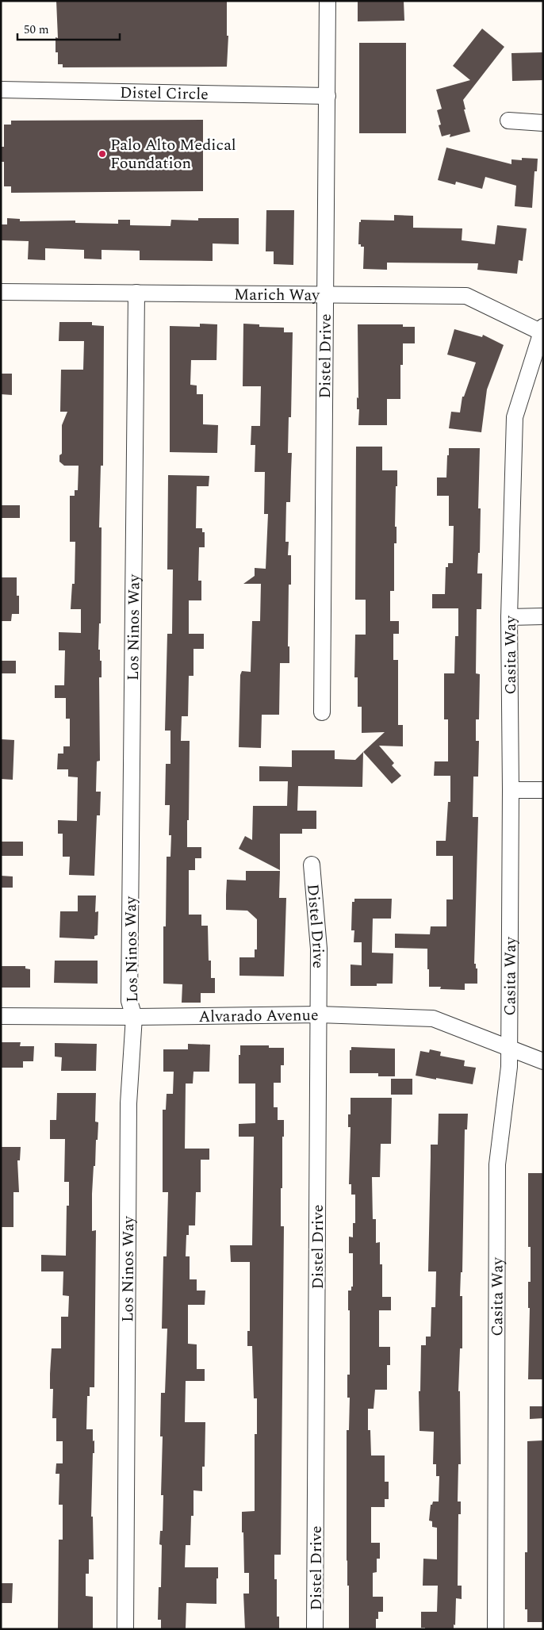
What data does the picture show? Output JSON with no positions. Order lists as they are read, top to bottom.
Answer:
{
  "streets": {
    "street": [
      "Distel Circle",
      "Marich Way",
      "Distel Drive",
      "Los Ninos Way",
      "Casita Way",
      "Alvarado Avenue"
    ]
  },
  "crossings": [
    ["Distel Circle", "Distel Drive"],
    ["Marich Way", "Distel Drive"],
    ["Marich Way", "Los Ninos Way"],
    ["Marich Way", "Casita Way"],
    ["Distel Drive", "Alvarado Avenue"],
    ["Los Ninos Way", "Alvarado Avenue"],
    ["Casita Way", "Alvarado Avenue"]
  ],
  "places": ["Palo Alto Medical Foundation"],
  "scale_bar": "50 m"
}
